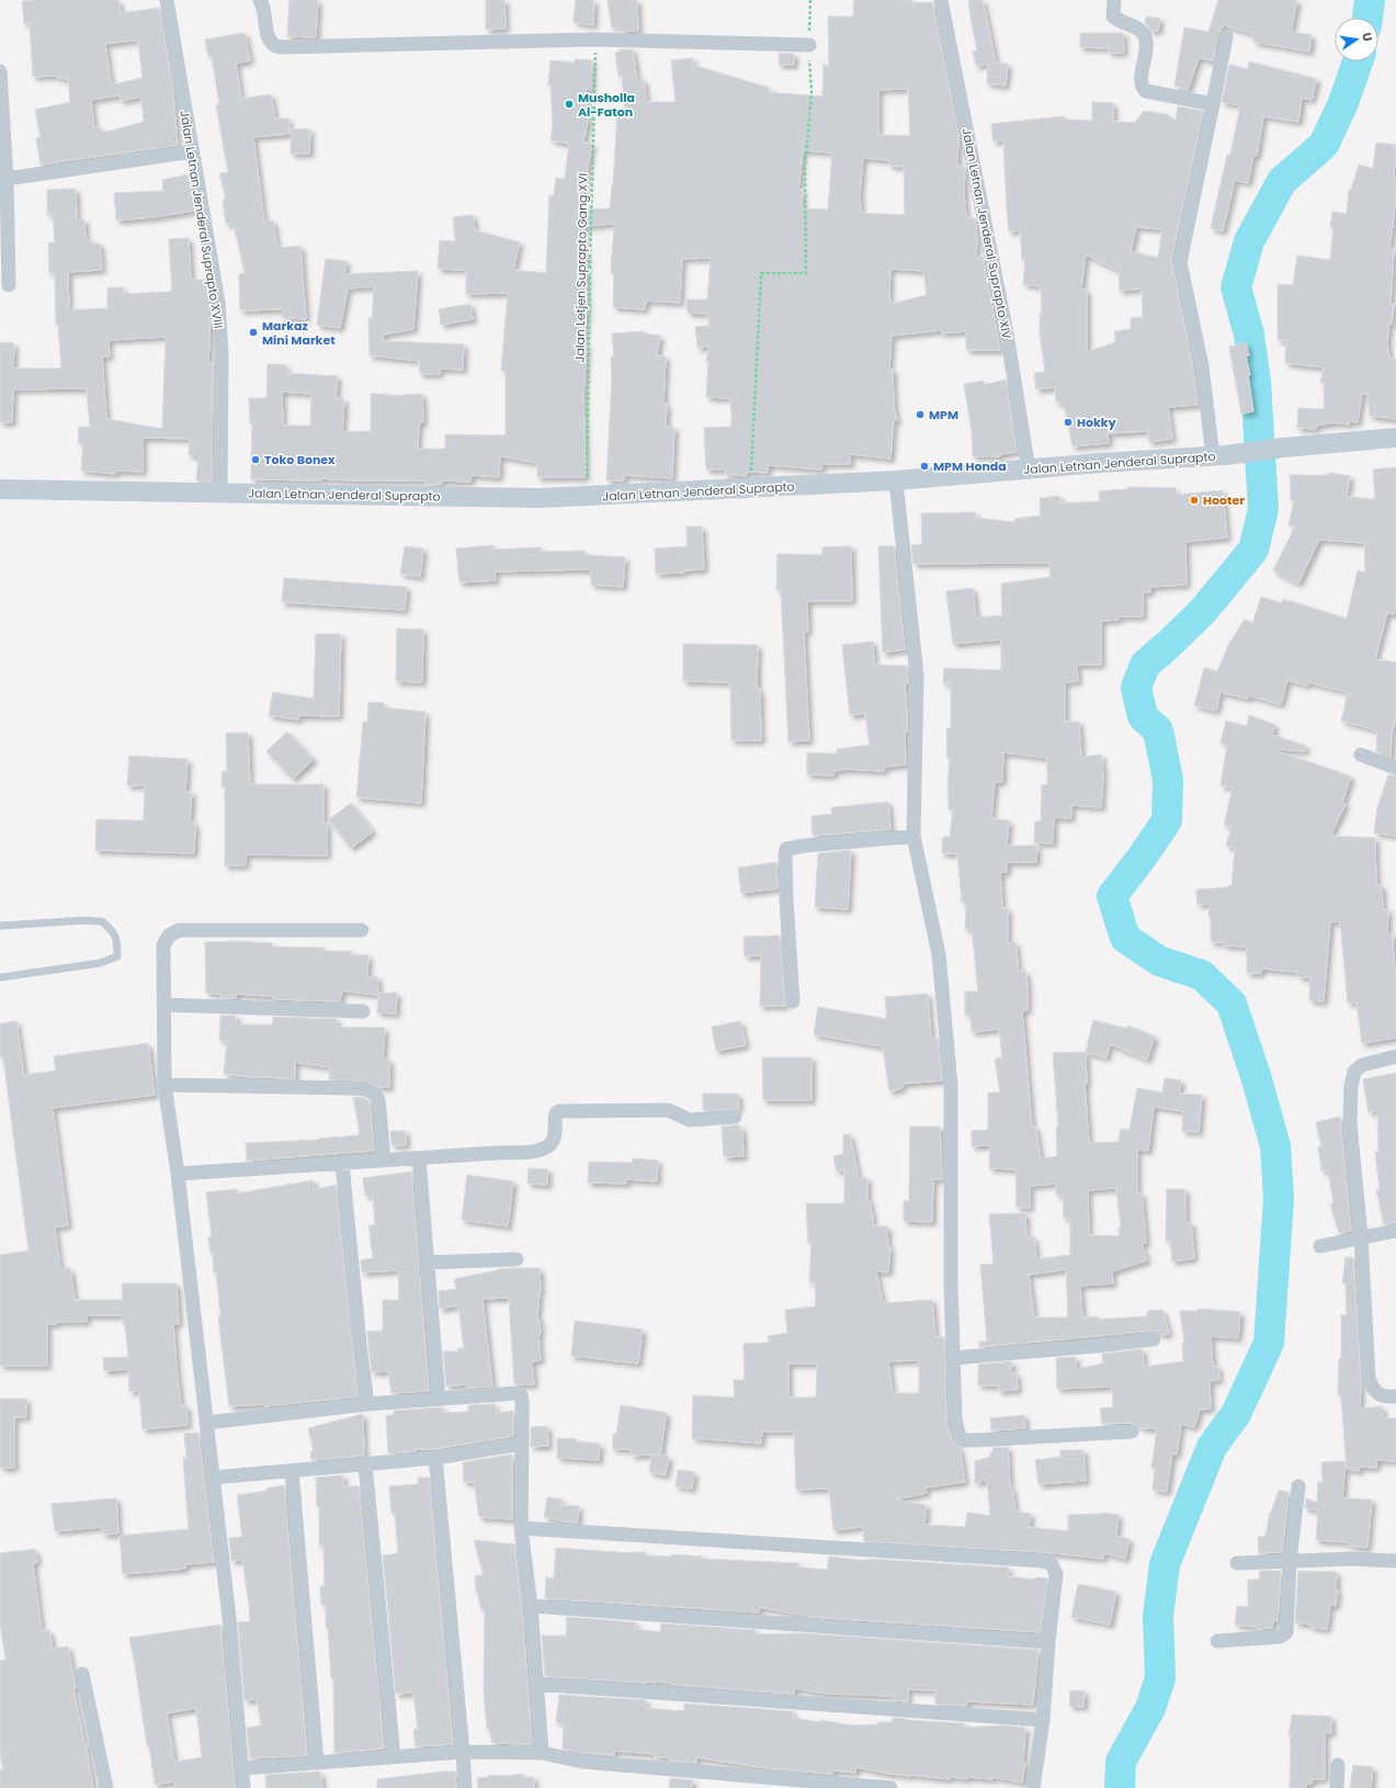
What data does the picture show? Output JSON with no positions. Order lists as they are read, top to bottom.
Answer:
{
  "streets": {
    "main road": ["Jalan Letnan Jenderal Suprapto"],
    "street": ["Jalan Letnan Jenderal Suprapto XVIII", "Jalan Letnan Jenderal Suprapto XIV"],
    "path": ["Jalan Letjen Suprapto Gang XVI"]
  },
  "crossings": [
    ["Jalan Letnan Jenderal Suprapto XVIII", "Jalan Letnan Jenderal Suprapto"],
    ["Jalan Letnan Jenderal Suprapto XIV", "Jalan Letnan Jenderal Suprapto"],
    ["Jalan Letjen Suprapto Gang XVI", "Jalan Letnan Jenderal Suprapto"]
  ],
  "places": [
    "Musholla Al-Faton",
    "Markaz Mini Market",
    "MPM",
    "Hokky",
    "Toko Bonex",
    "MPM Honda",
    "Hooter"
  ],
  "north": "right"
}
